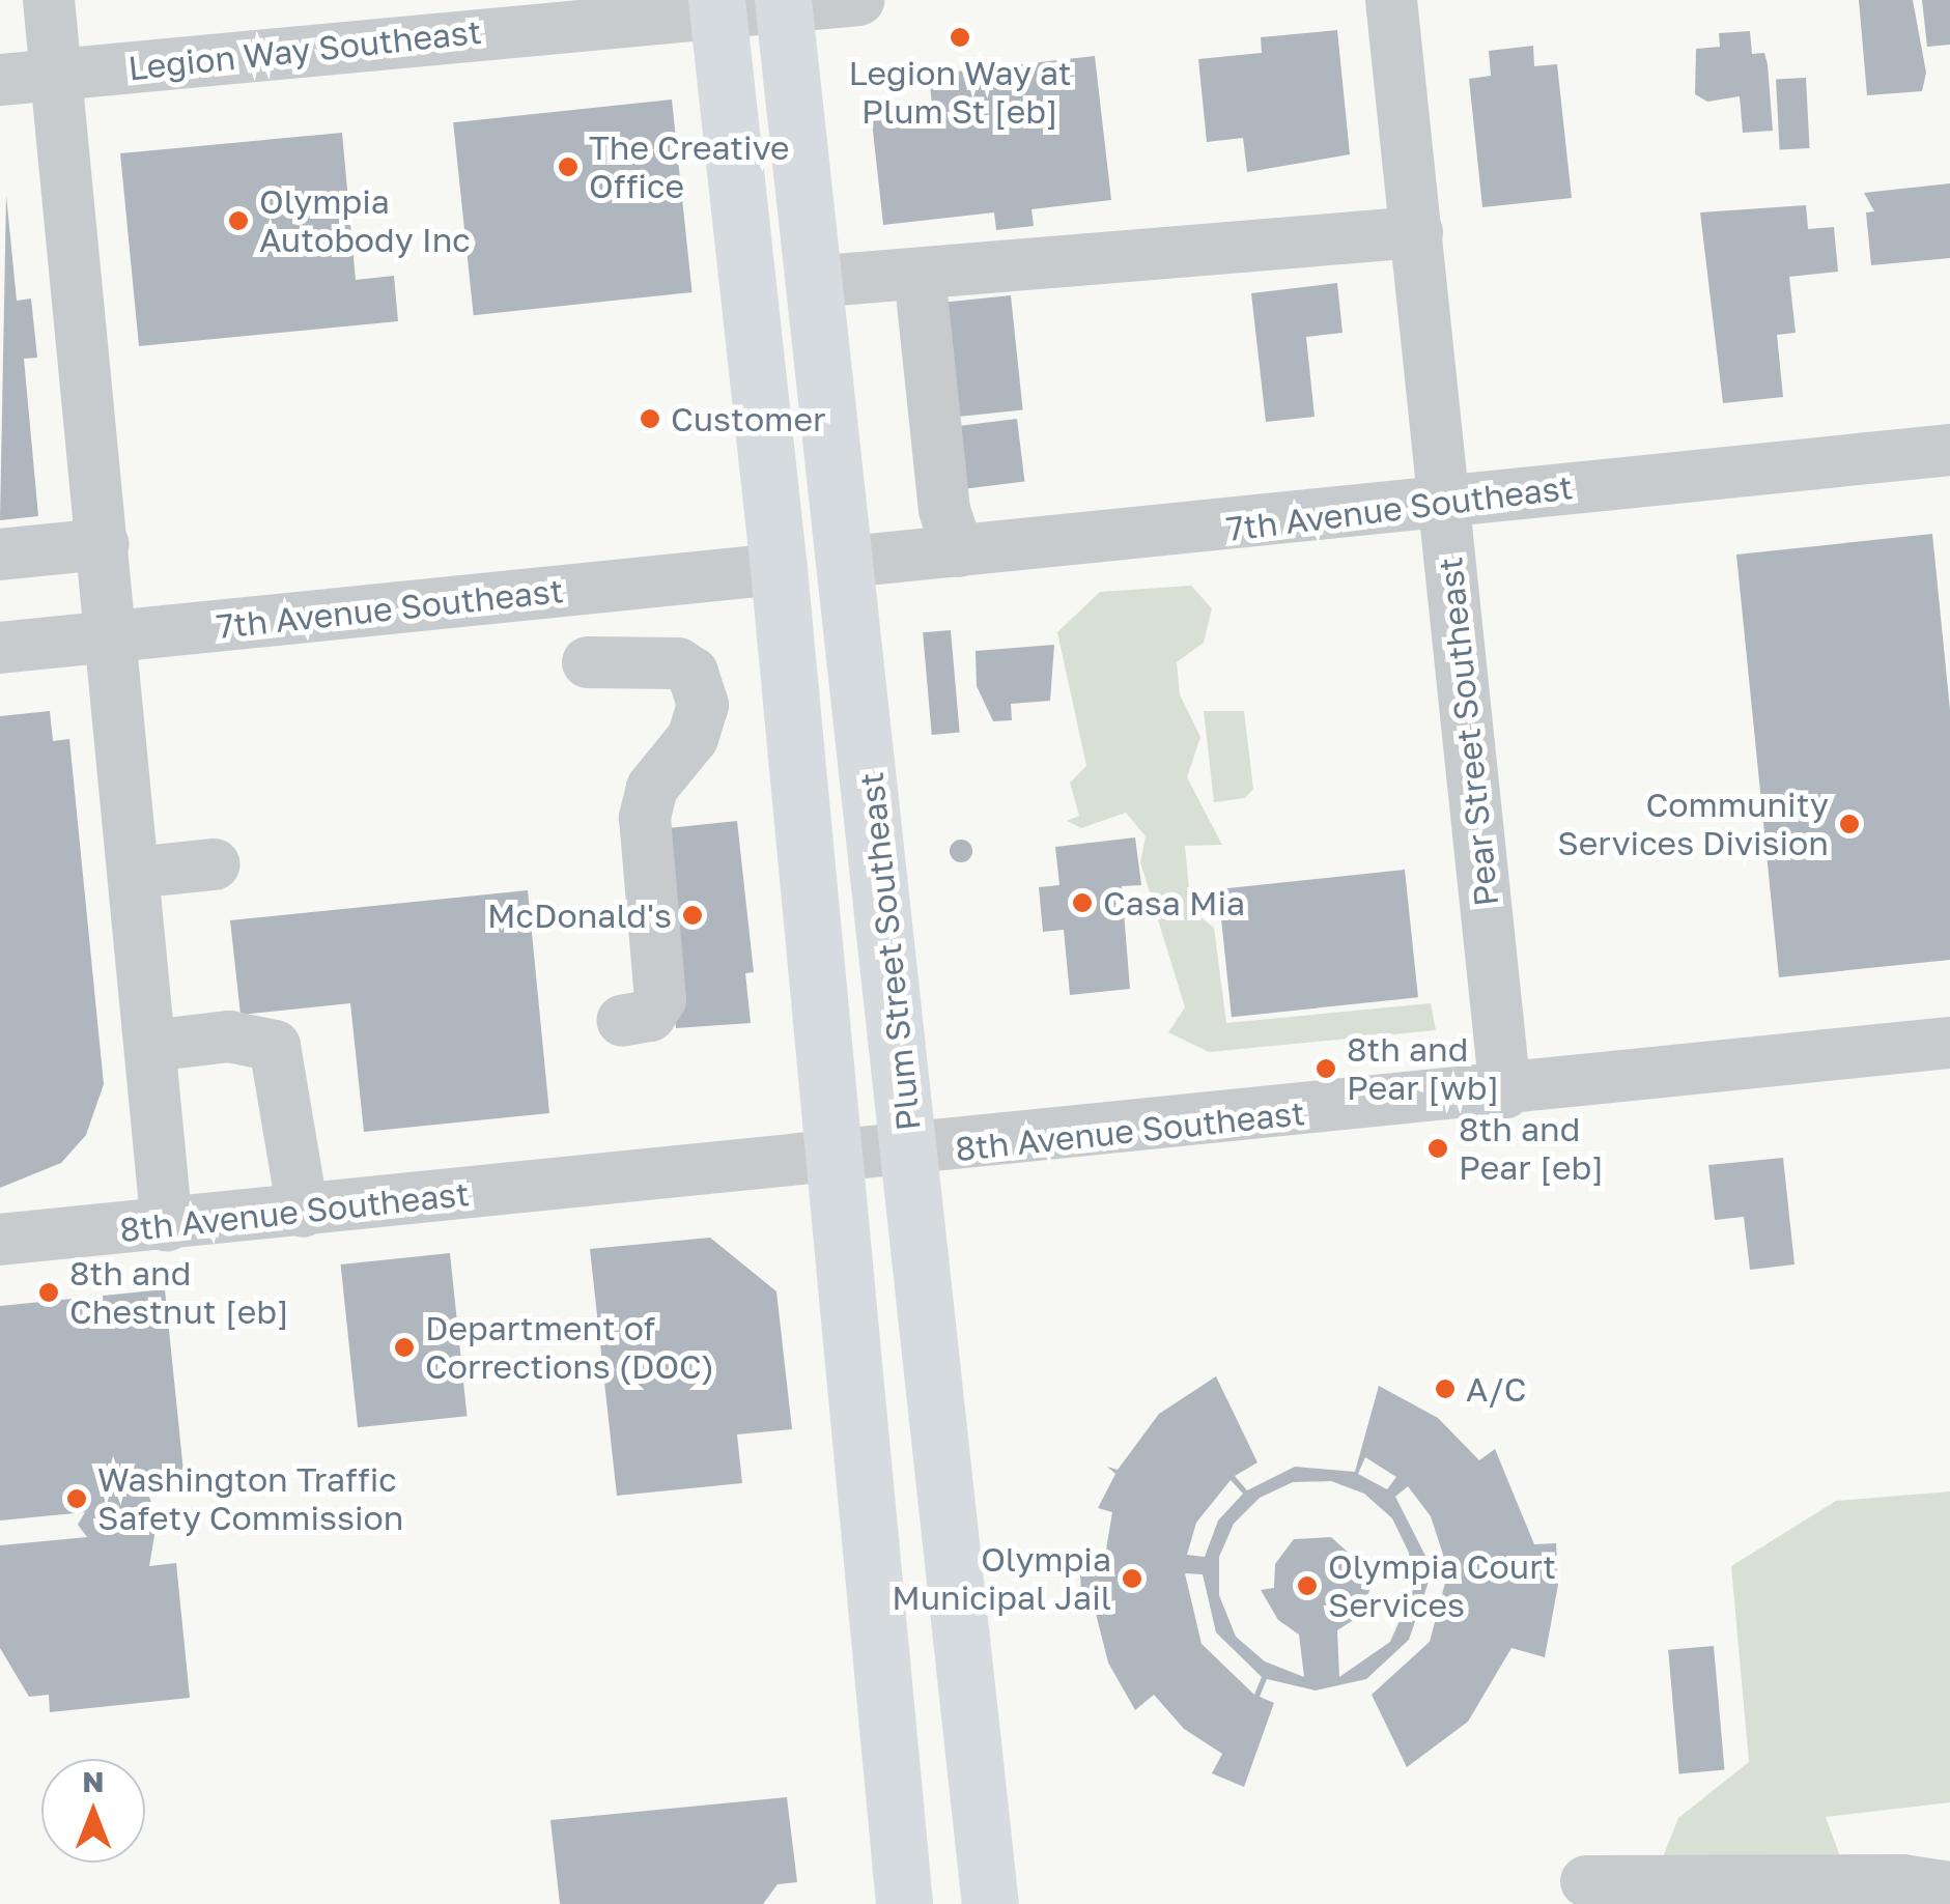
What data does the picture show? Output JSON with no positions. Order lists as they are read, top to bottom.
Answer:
{
  "streets": {
    "main road": ["Plum Street Southeast"],
    "street": [
      "Legion Way Southeast",
      "7th Avenue Southeast",
      "Pear Street Southeast",
      "8th Avenue Southeast"
    ]
  },
  "crossings": [
    ["Legion Way Southeast", "Plum Street Southeast"],
    ["7th Avenue Southeast", "Pear Street Southeast"],
    ["7th Avenue Southeast", "Plum Street Southeast"],
    ["Pear Street Southeast", "8th Avenue Southeast"],
    ["Plum Street Southeast", "8th Avenue Southeast"]
  ],
  "places": [
    "Legion Way at Plum St [eb]",
    "The Creative Office",
    "Olympia Autobody Inc",
    "Customer",
    "Community Services Division",
    "Casa Mia",
    "McDonald's",
    "8th and Pear [wb]",
    "8th and Pear [eb]",
    "8th and Chestnut [eb]",
    "Department of Corrections (DOC)",
    "A/C",
    "Washington Traffic Safety Commission",
    "Olympia Municipal Jail",
    "Olympia Court Services"
  ],
  "north": "top"
}
